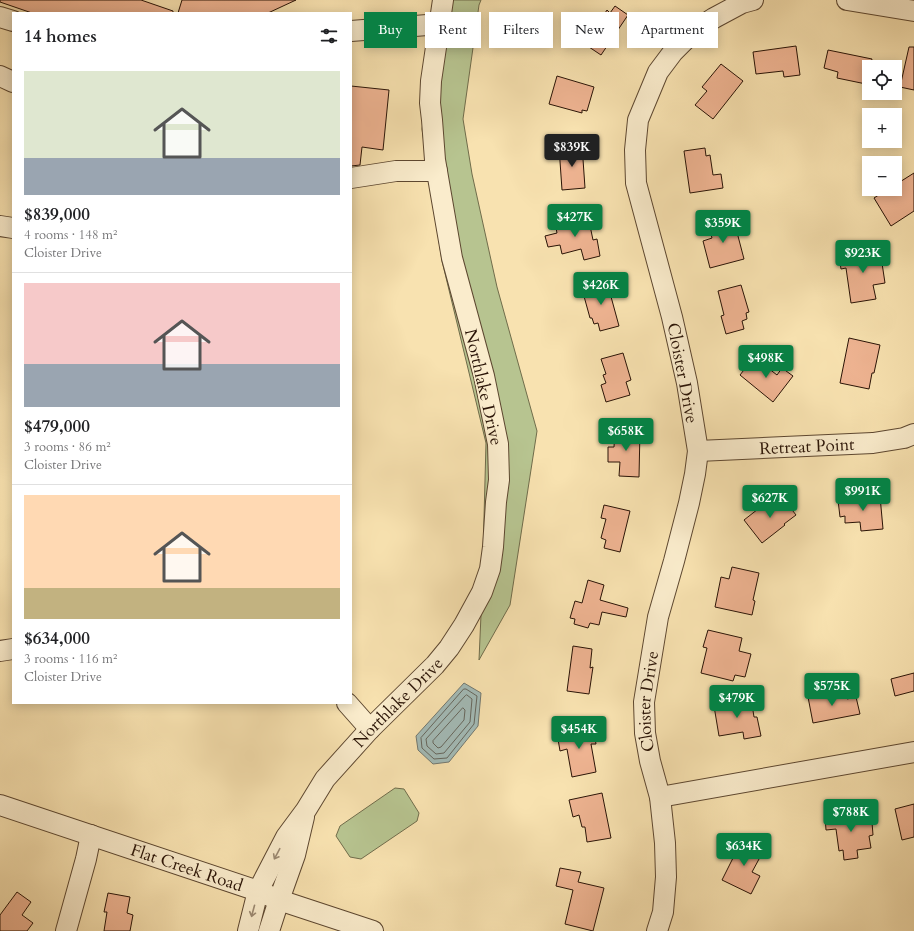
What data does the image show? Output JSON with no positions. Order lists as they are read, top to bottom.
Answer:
{
  "streets": {
    "street": [
      "Cloister Drive",
      "Northlake Drive",
      "Retreat Point",
      "Flat Creek Road"
    ]
  },
  "crossings": [
    ["Cloister Drive", "Retreat Point"],
    ["Northlake Drive", "Flat Creek Road"]
  ],
  "page": {
    "chip": [
      "Buy",
      "Rent",
      "Filters",
      "New",
      "Apartment"
    ],
    "heading": "14 homes",
    "map_buttons": ["+", "−"],
    "list": [
      {
        "name": "$839,000",
        "note": "4 rooms · 148 m² · Cloister Drive"
      },
      {
        "name": "$479,000",
        "note": "3 rooms · 86 m² · Cloister Drive"
      },
      {
        "name": "$634,000",
        "note": "3 rooms · 116 m² · Cloister Drive"
      }
    ],
    "price": [
      "$839K",
      "$427K",
      "$359K",
      "$923K",
      "$426K",
      "$498K",
      "$658K",
      "$991K",
      "$627K",
      "$575K",
      "$479K",
      "$454K",
      "$788K",
      "$634K"
    ]
  }
}
